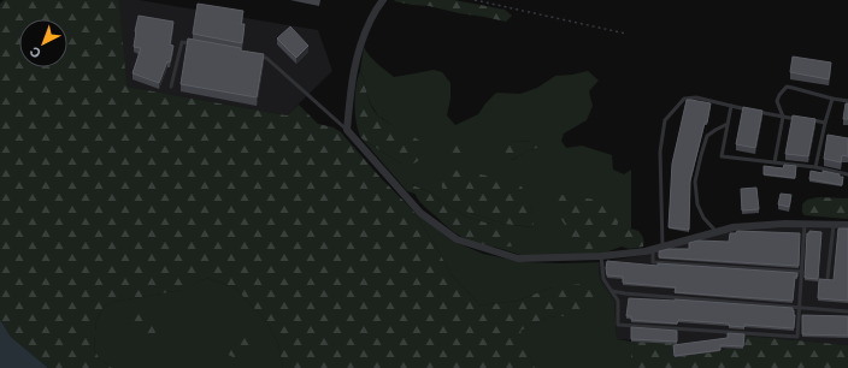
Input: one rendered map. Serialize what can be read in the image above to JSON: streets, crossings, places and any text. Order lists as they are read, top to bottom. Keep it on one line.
{"north":"bottom left"}
